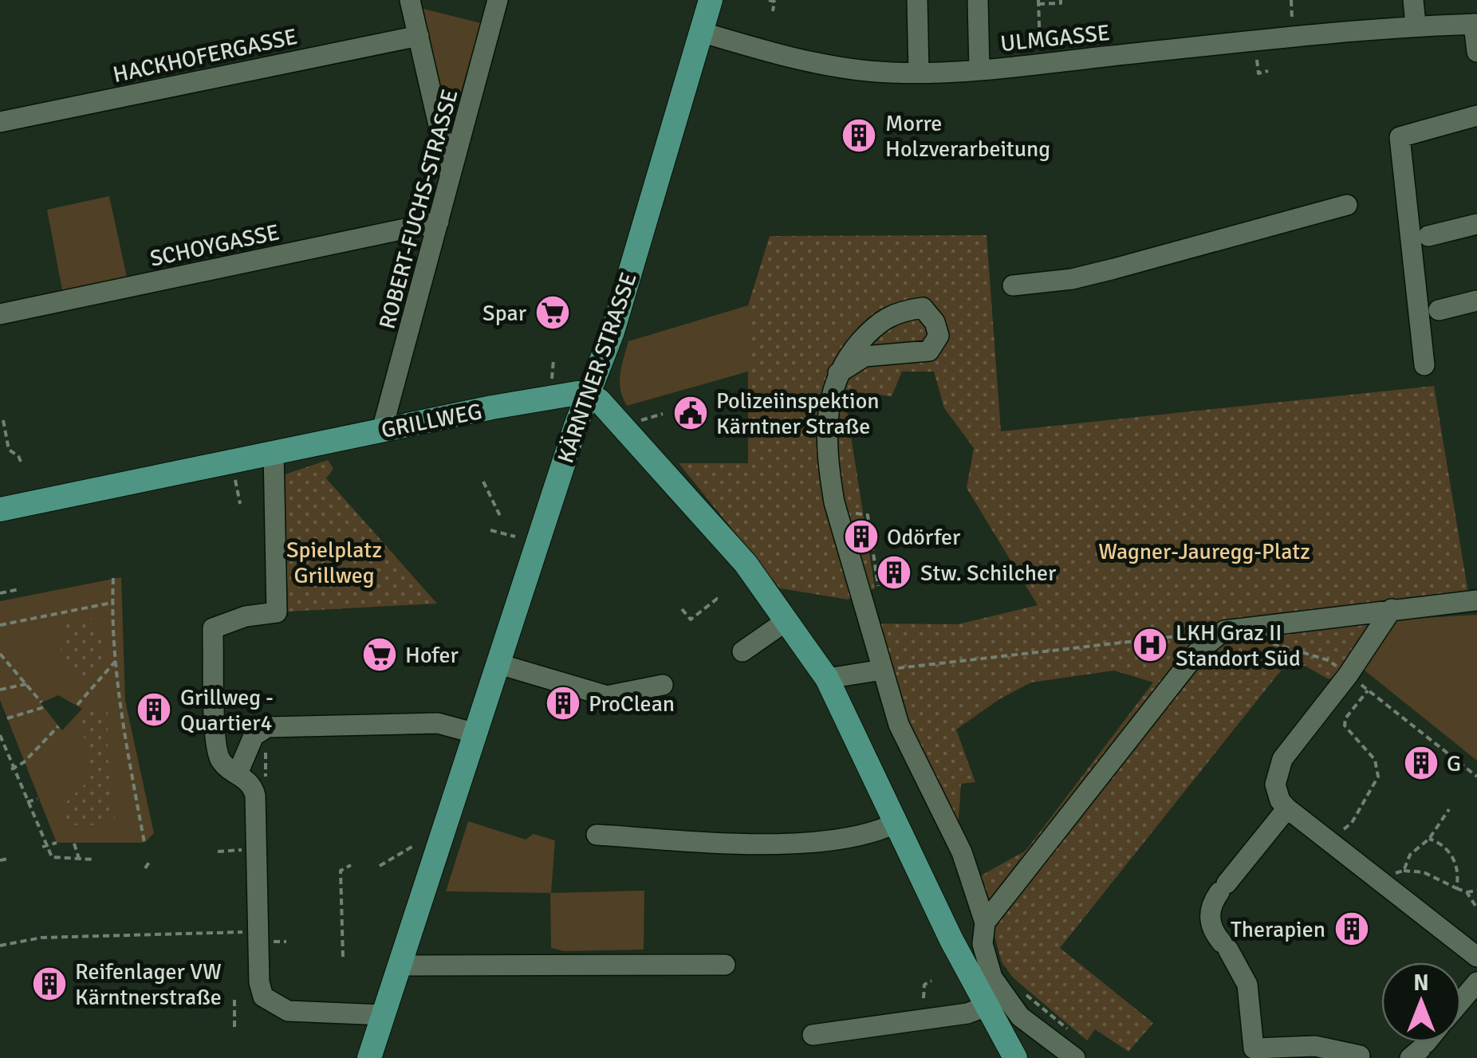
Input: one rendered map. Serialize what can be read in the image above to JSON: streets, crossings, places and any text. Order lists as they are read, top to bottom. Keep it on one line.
{"streets":{"main road":["KÄRNTNER STRASSE","GRILLWEG"],"street":["ULMGASSE","HACKHOFERGASSE","ROBERT-FUCHS-STRASSE","SCHOYGASSE"]},"crossings":[["ULMGASSE","KÄRNTNER STRASSE"],["ROBERT-FUCHS-STRASSE","SCHOYGASSE"],["ROBERT-FUCHS-STRASSE","GRILLWEG"],["KÄRNTNER STRASSE","GRILLWEG"]],"parks":["Spielplatz Grillweg","Wagner-Jauregg-Platz"],"places":{"building":["Morre Holzverarbeitung","Odörfer","Stw. Schilcher","ProClean","Grillweg - Quartier4","G","Therapien","Reifenlager VW Kärntnerstraße"],"supermarket":["Spar","Hofer"],"public building":["Polizeiinspektion Kärntner Straße"],"hospital":["LKH Graz II Standort Süd"]},"north":"top"}
